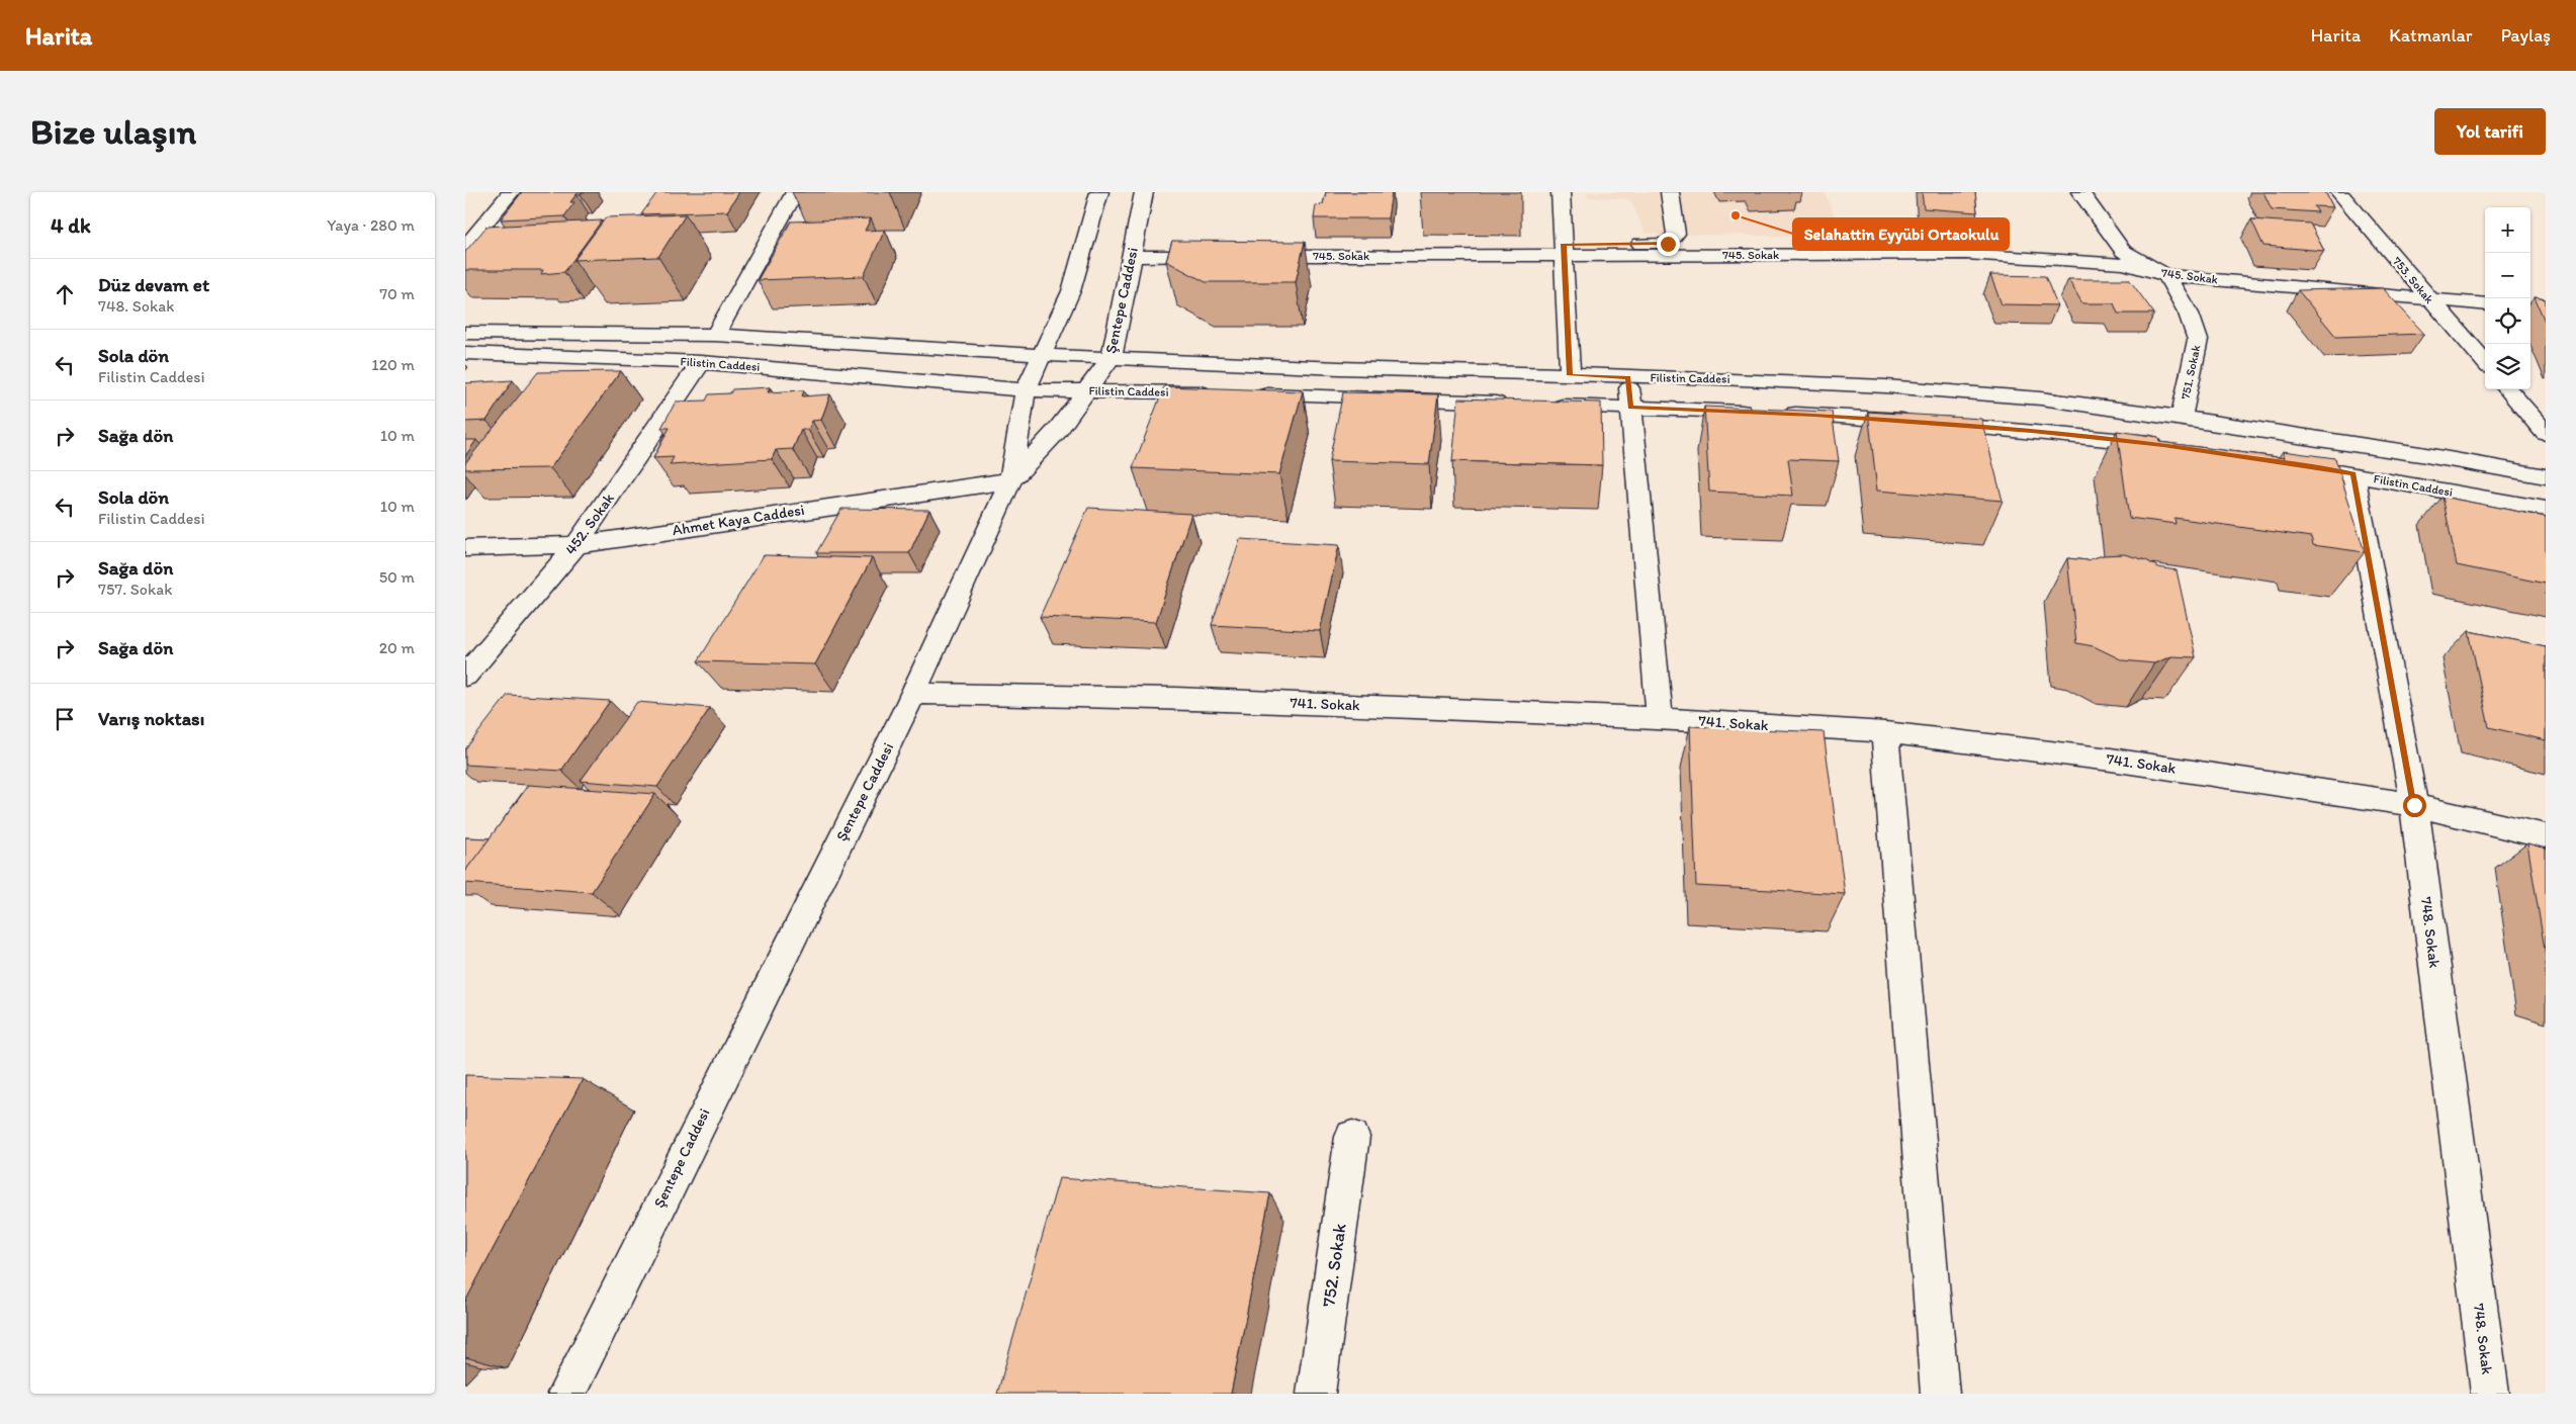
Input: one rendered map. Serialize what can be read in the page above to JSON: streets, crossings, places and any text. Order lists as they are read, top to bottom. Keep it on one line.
{"streets":{"street":["745. Sokak","753. Sokak","Şentepe Caddesi","Filistin Caddesi","751. Sokak","Ahmet Kaya Caddesi","452. Sokak","741. Sokak","748. Sokak","752. Sokak"]},"crossings":[["745. Sokak","753. Sokak"],["745. Sokak","751. Sokak"],["Şentepe Caddesi","Filistin Caddesi"],["Şentepe Caddesi","Ahmet Kaya Caddesi"],["Şentepe Caddesi","741. Sokak"],["Filistin Caddesi","751. Sokak"],["Filistin Caddesi","452. Sokak"],["Filistin Caddesi","748. Sokak"],["Ahmet Kaya Caddesi","452. Sokak"],["741. Sokak","748. Sokak"]],"places":["Selahattin Eyyübi Ortaokulu"],"page":{"header":"Harita","nav":["Harita","Katmanlar","Paylaş"],"buttons":"Yol tarifi","title":"Bize ulaşın","heading":["4 dk","Yaya · 280 m"],"map_buttons":["+","−"],"list":[["Düz devam et","748. Sokak","70 m"],["Sola dön","Filistin Caddesi","120 m"],["Sağa dön","10 m"],["Sola dön","Filistin Caddesi","10 m"],["Sağa dön","757. Sokak","50 m"],["Sağa dön","20 m"],"Varış noktası"]}}
